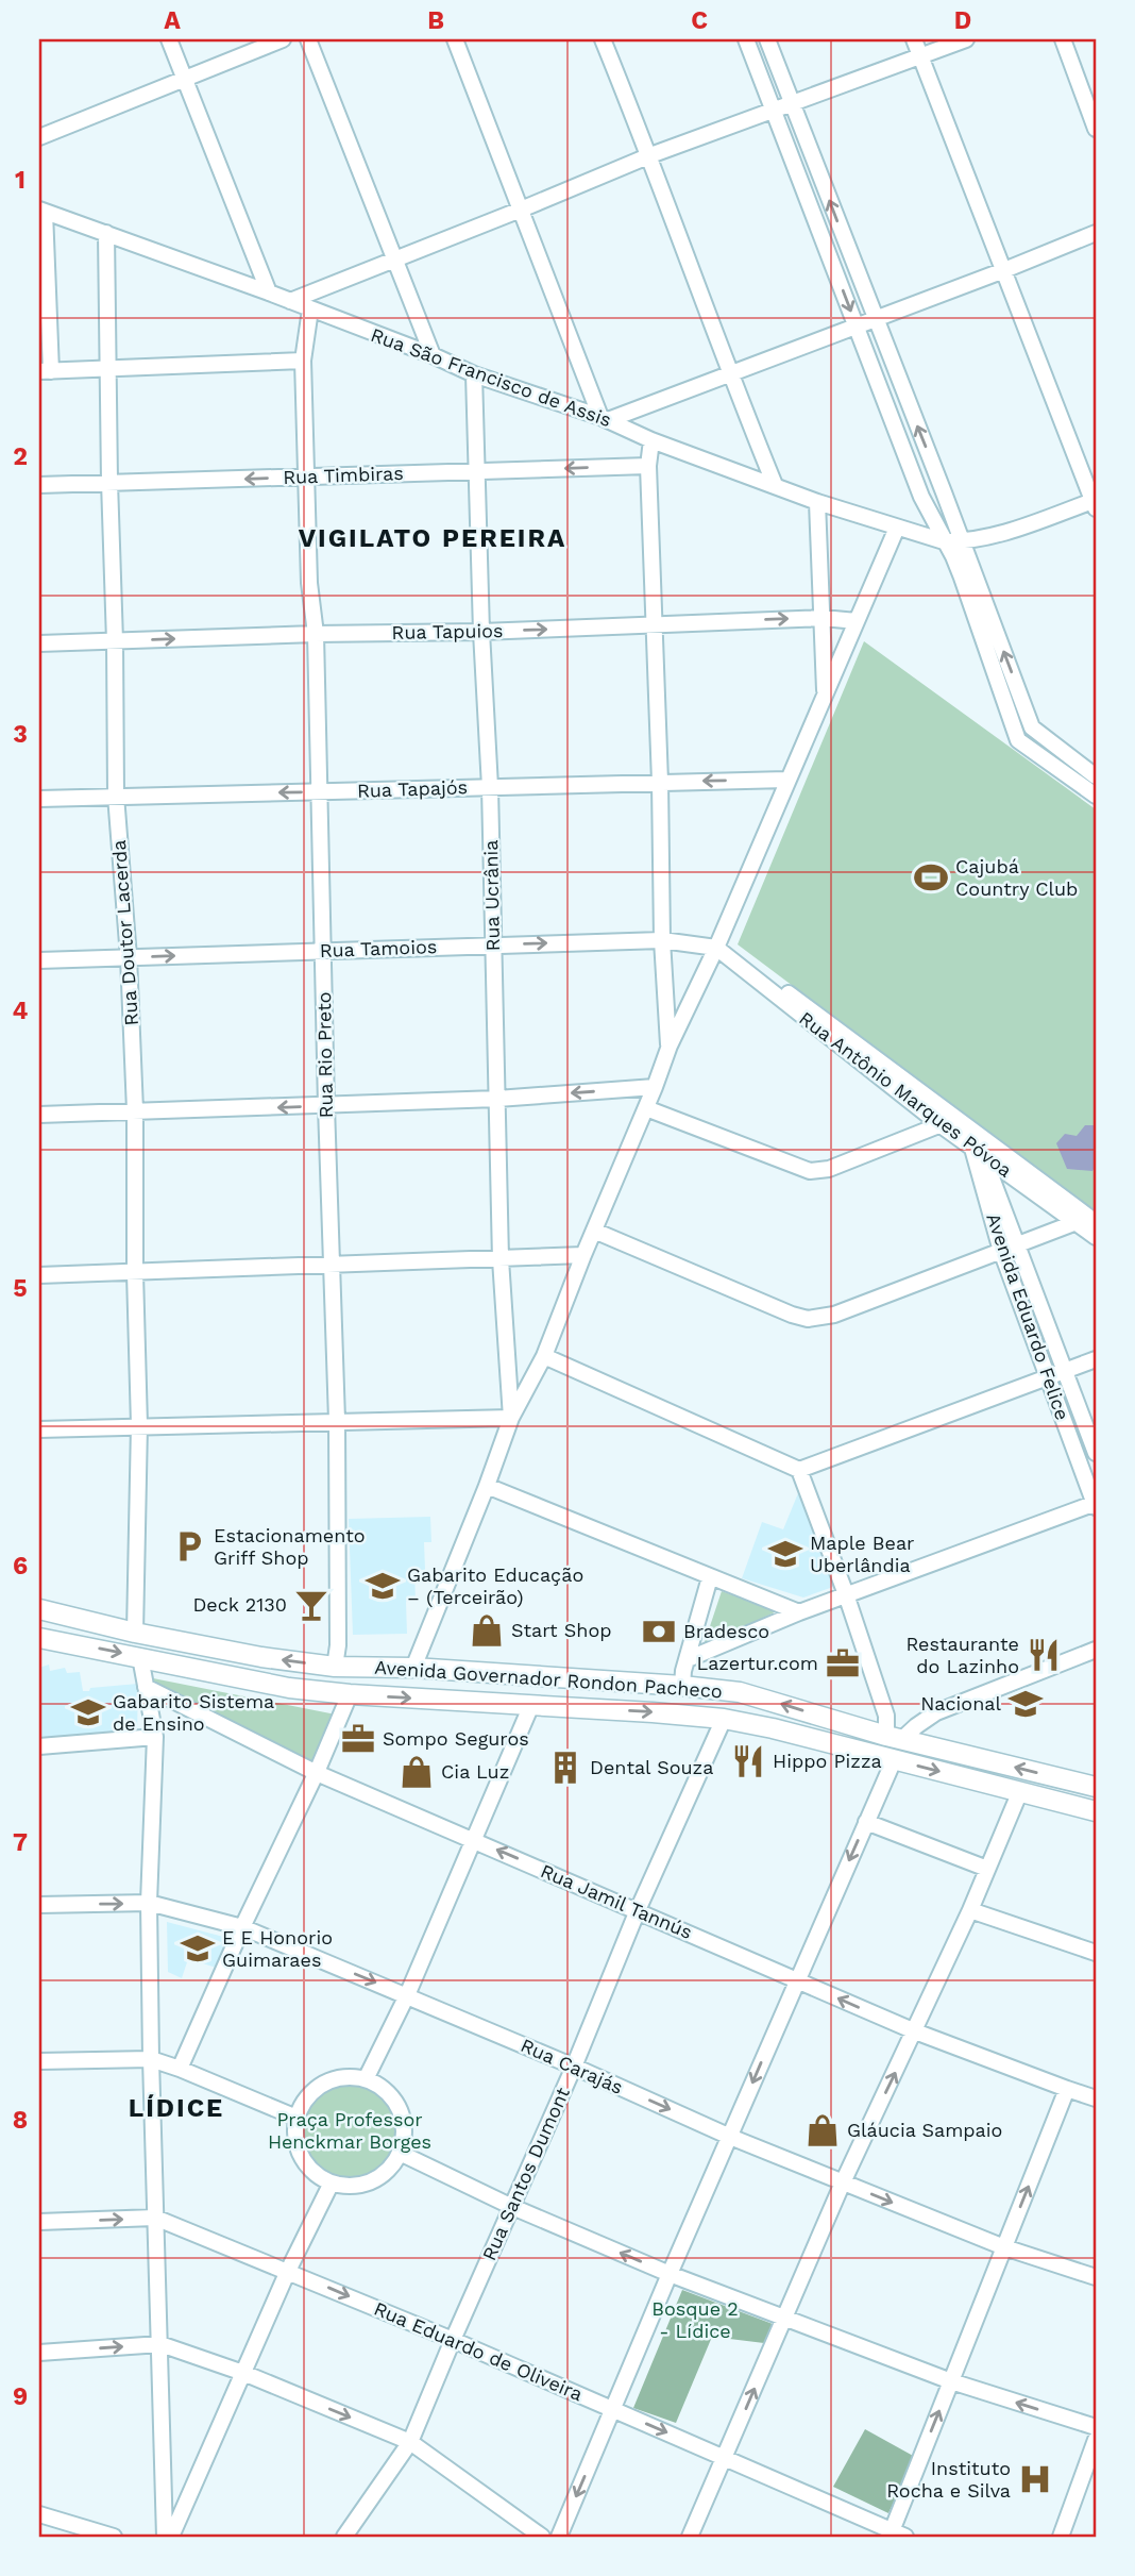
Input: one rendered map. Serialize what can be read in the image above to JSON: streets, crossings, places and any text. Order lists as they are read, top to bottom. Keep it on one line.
{"streets":{"main road":["Avenida Governador Rondon Pacheco"],"street":["Rua São Francisco de Assis","Rua Timbiras","Rua Tapuios","Rua Tapajós","Rua Ucrânia","Rua Doutor Lacerda","Rua Tamoios","Rua Rio Preto","Rua Antônio Marques Póvoa","Avenida Eduardo Felice","Rua Jamil Tannús","Rua Carajás","Rua Santos Dumont","Rua Eduardo de Oliveira"]},"crossings":[["Rua São Francisco de Assis","Rua Ucrânia"],["Rua São Francisco de Assis","Rua Doutor Lacerda"],["Rua São Francisco de Assis","Rua Rio Preto"],["Rua Timbiras","Rua Ucrânia"],["Rua Timbiras","Rua Doutor Lacerda"],["Rua Timbiras","Rua Rio Preto"],["Rua Tapuios","Rua Ucrânia"],["Rua Tapuios","Rua Doutor Lacerda"],["Rua Tapuios","Rua Rio Preto"],["Rua Tapajós","Rua Ucrânia"],["Rua Tapajós","Rua Doutor Lacerda"],["Rua Tapajós","Rua Rio Preto"],["Rua Ucrânia","Rua Tamoios"],["Rua Doutor Lacerda","Rua Tamoios"],["Rua Doutor Lacerda","Avenida Governador Rondon Pacheco"],["Rua Tamoios","Rua Rio Preto"],["Rua Tamoios","Rua Antônio Marques Póvoa"],["Rua Rio Preto","Avenida Governador Rondon Pacheco"],["Rua Antônio Marques Póvoa","Avenida Eduardo Felice"],["Avenida Governador Rondon Pacheco","Rua Santos Dumont"],["Rua Jamil Tannús","Rua Santos Dumont"],["Rua Carajás","Rua Santos Dumont"],["Rua Santos Dumont","Rua Eduardo de Oliveira"]],"one_way":["Rua Tapuios","Rua Tapajós","Rua Tamoios","Rua Carajás"],"districts":["VIGILATO PEREIRA","LÍDICE"],"parks":["Praça Professor Henckmar Borges","Bosque 2 - Lídice"],"places":{"sports":["Cajubá Country Club"],"parking":["Estacionamento Griff Shop"],"school or university":["Maple Bear Uberlândia","Gabarito Educação – (Terceirão)","Nacional","Gabarito Sistema de Ensino","E E Honorio Guimaraes"],"bar":["Deck 2130"],"shop":["Start Shop","Cia Luz","Gláucia Sampaio"],"bank":["Bradesco"],"restaurant":["Restaurante do Lazinho","Hippo Pizza"],"office":["Lazertur.com","Sompo Seguros"],"building":["Dental Souza"],"hospital":["Instituto Rocha e Silva"]},"grid":{"columns":["A","B","C","D"],"rows":["1","2","3","4","5","6","7","8","9"]}}
